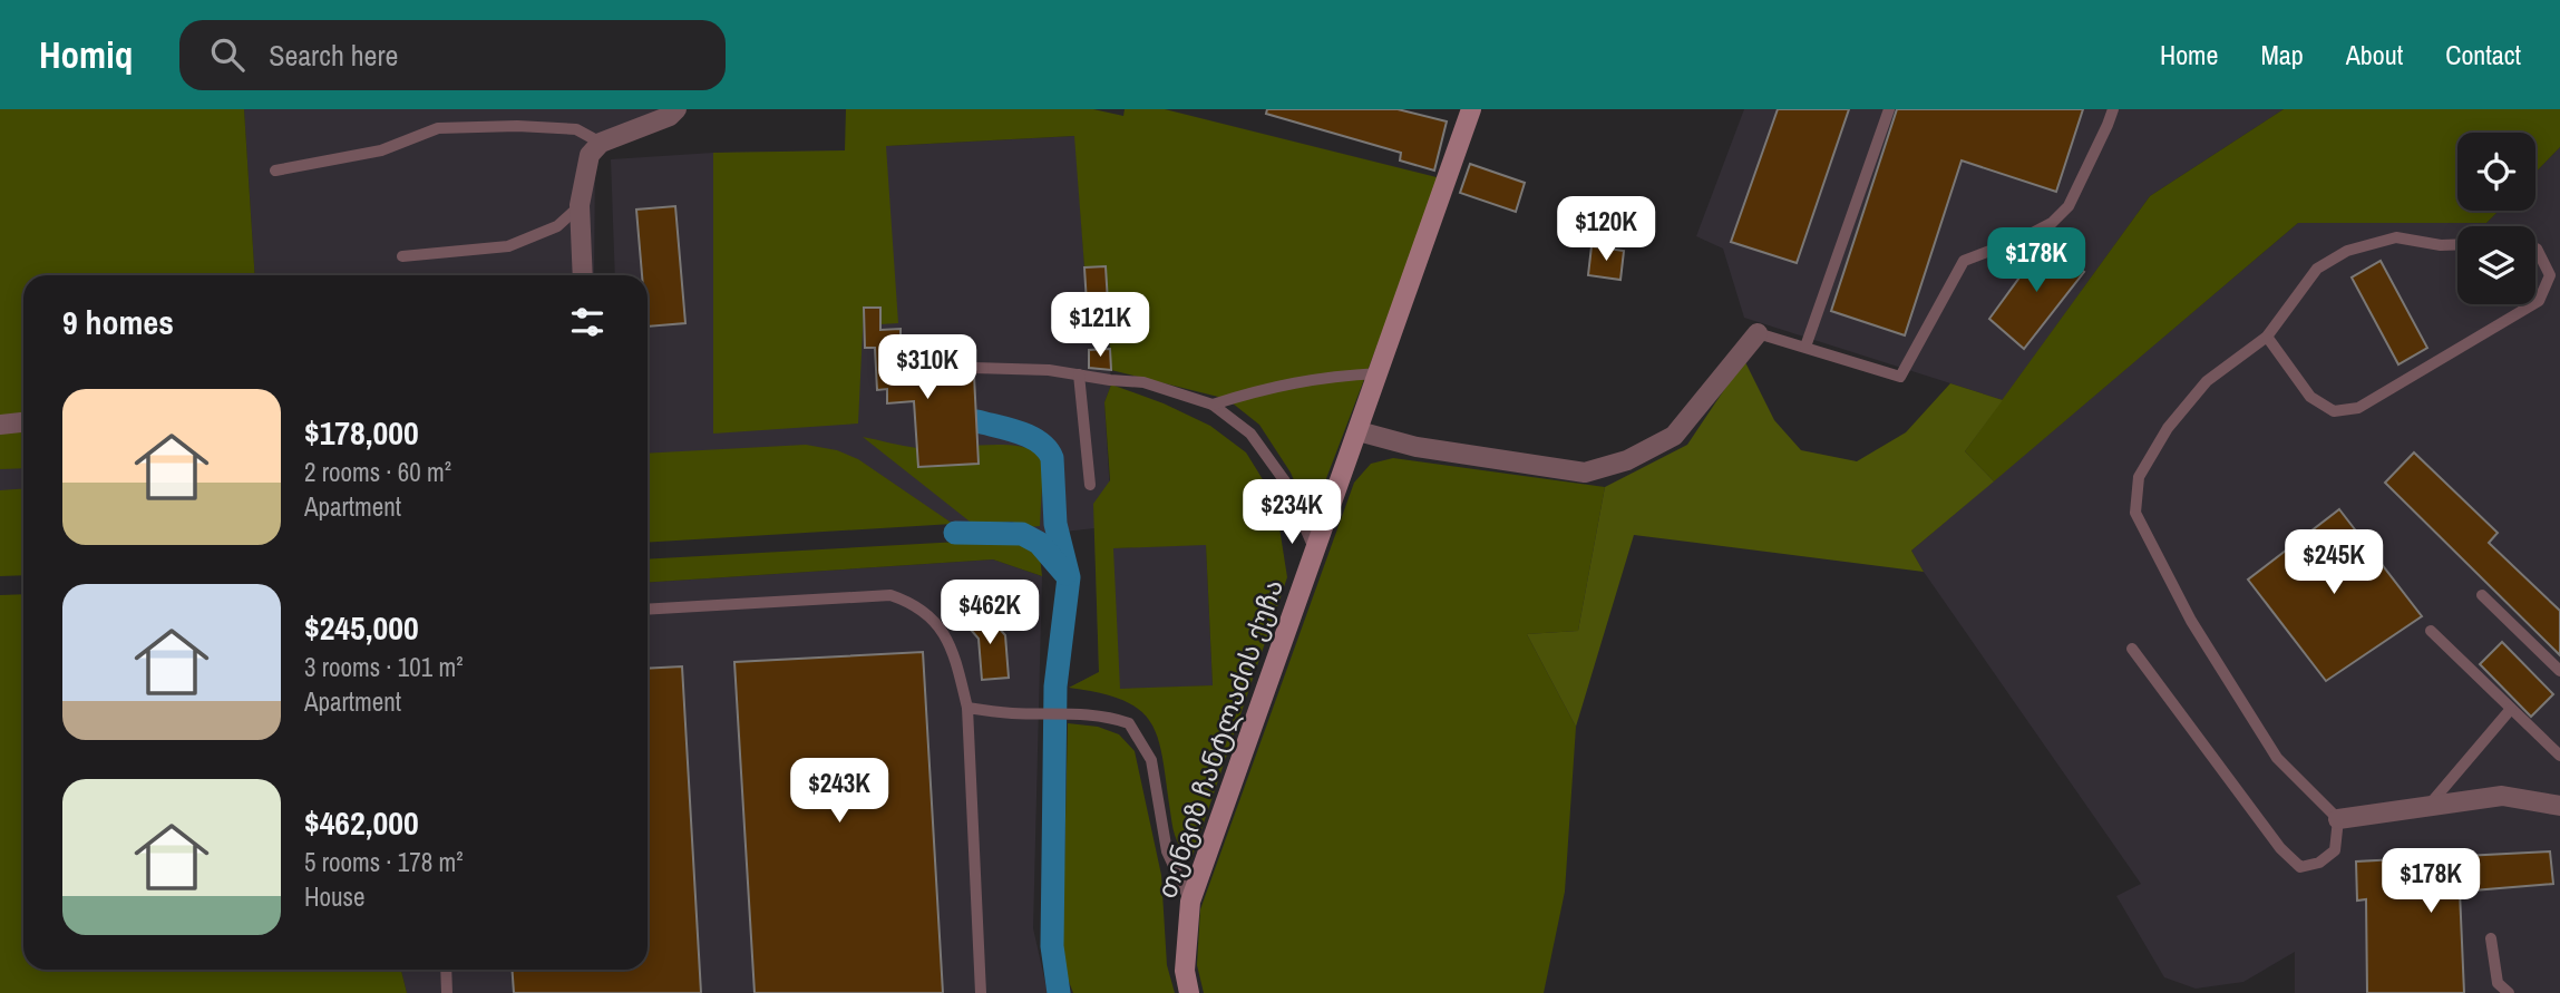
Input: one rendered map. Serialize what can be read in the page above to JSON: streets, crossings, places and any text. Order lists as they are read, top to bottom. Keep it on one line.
{"streets":{"street":["თენგიზ ჩანტლაძის ქუჩა"]},"page":{"header":"Homiq","search":"Search here","nav":["Home","Map","About","Contact"],"price":["$120K","$178K","$121K","$310K","$234K","$245K","$462K","$243K","$178K"],"heading":"9 homes","list":[{"name":"$178,000","note":"2 rooms · 60 m² · Apartment"},{"name":"$245,000","note":"3 rooms · 101 m² · Apartment"},{"name":"$462,000","note":"5 rooms · 178 m² · House"}]}}
